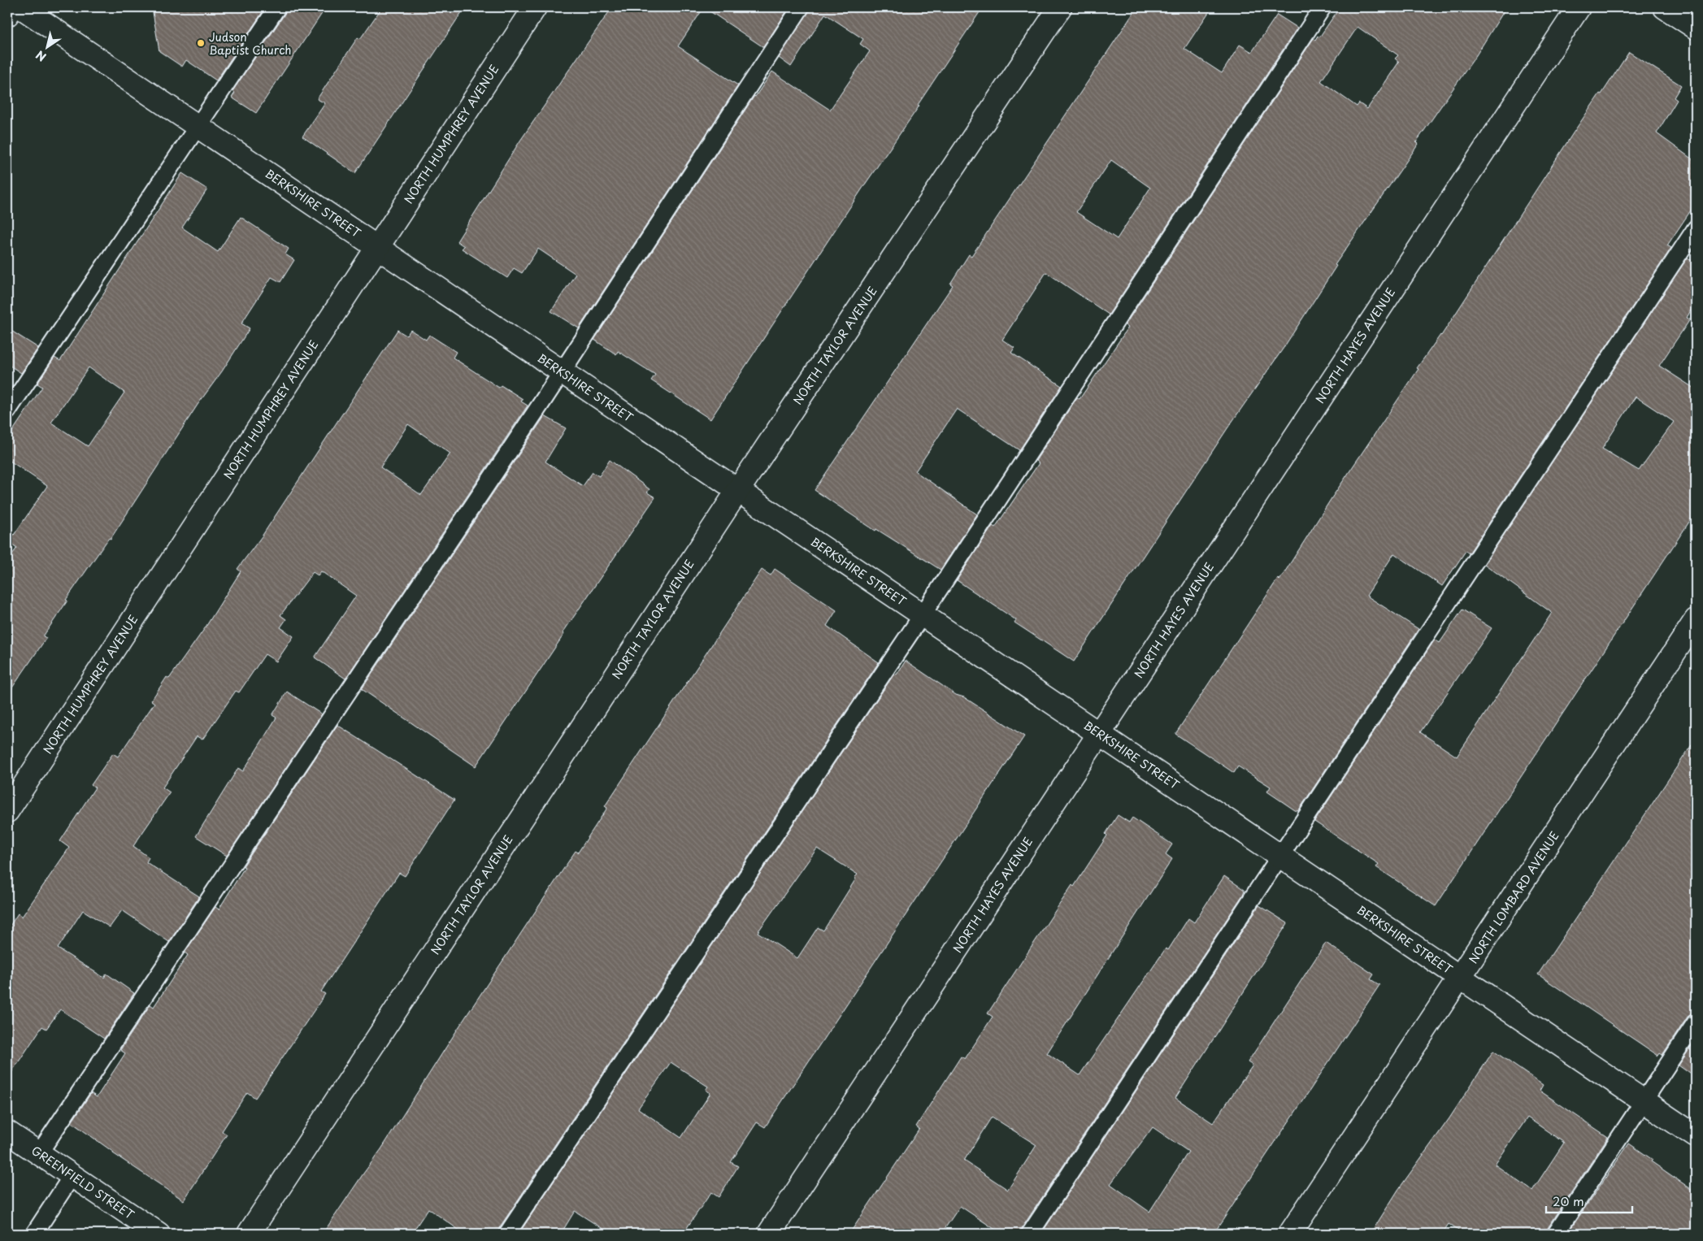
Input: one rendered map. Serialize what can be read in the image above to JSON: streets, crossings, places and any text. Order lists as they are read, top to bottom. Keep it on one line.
{"streets":{"street":["NORTH HUMPHREY AVENUE","BERKSHIRE STREET","NORTH TAYLOR AVENUE","NORTH HAYES AVENUE","NORTH LOMBARD AVENUE","GREENFIELD STREET"]},"crossings":[["NORTH HUMPHREY AVENUE","BERKSHIRE STREET"],["BERKSHIRE STREET","NORTH TAYLOR AVENUE"],["BERKSHIRE STREET","NORTH HAYES AVENUE"],["BERKSHIRE STREET","NORTH LOMBARD AVENUE"]],"places":["Judson Baptist Church"],"scale_bar":"20 m","north":"bottom left"}
